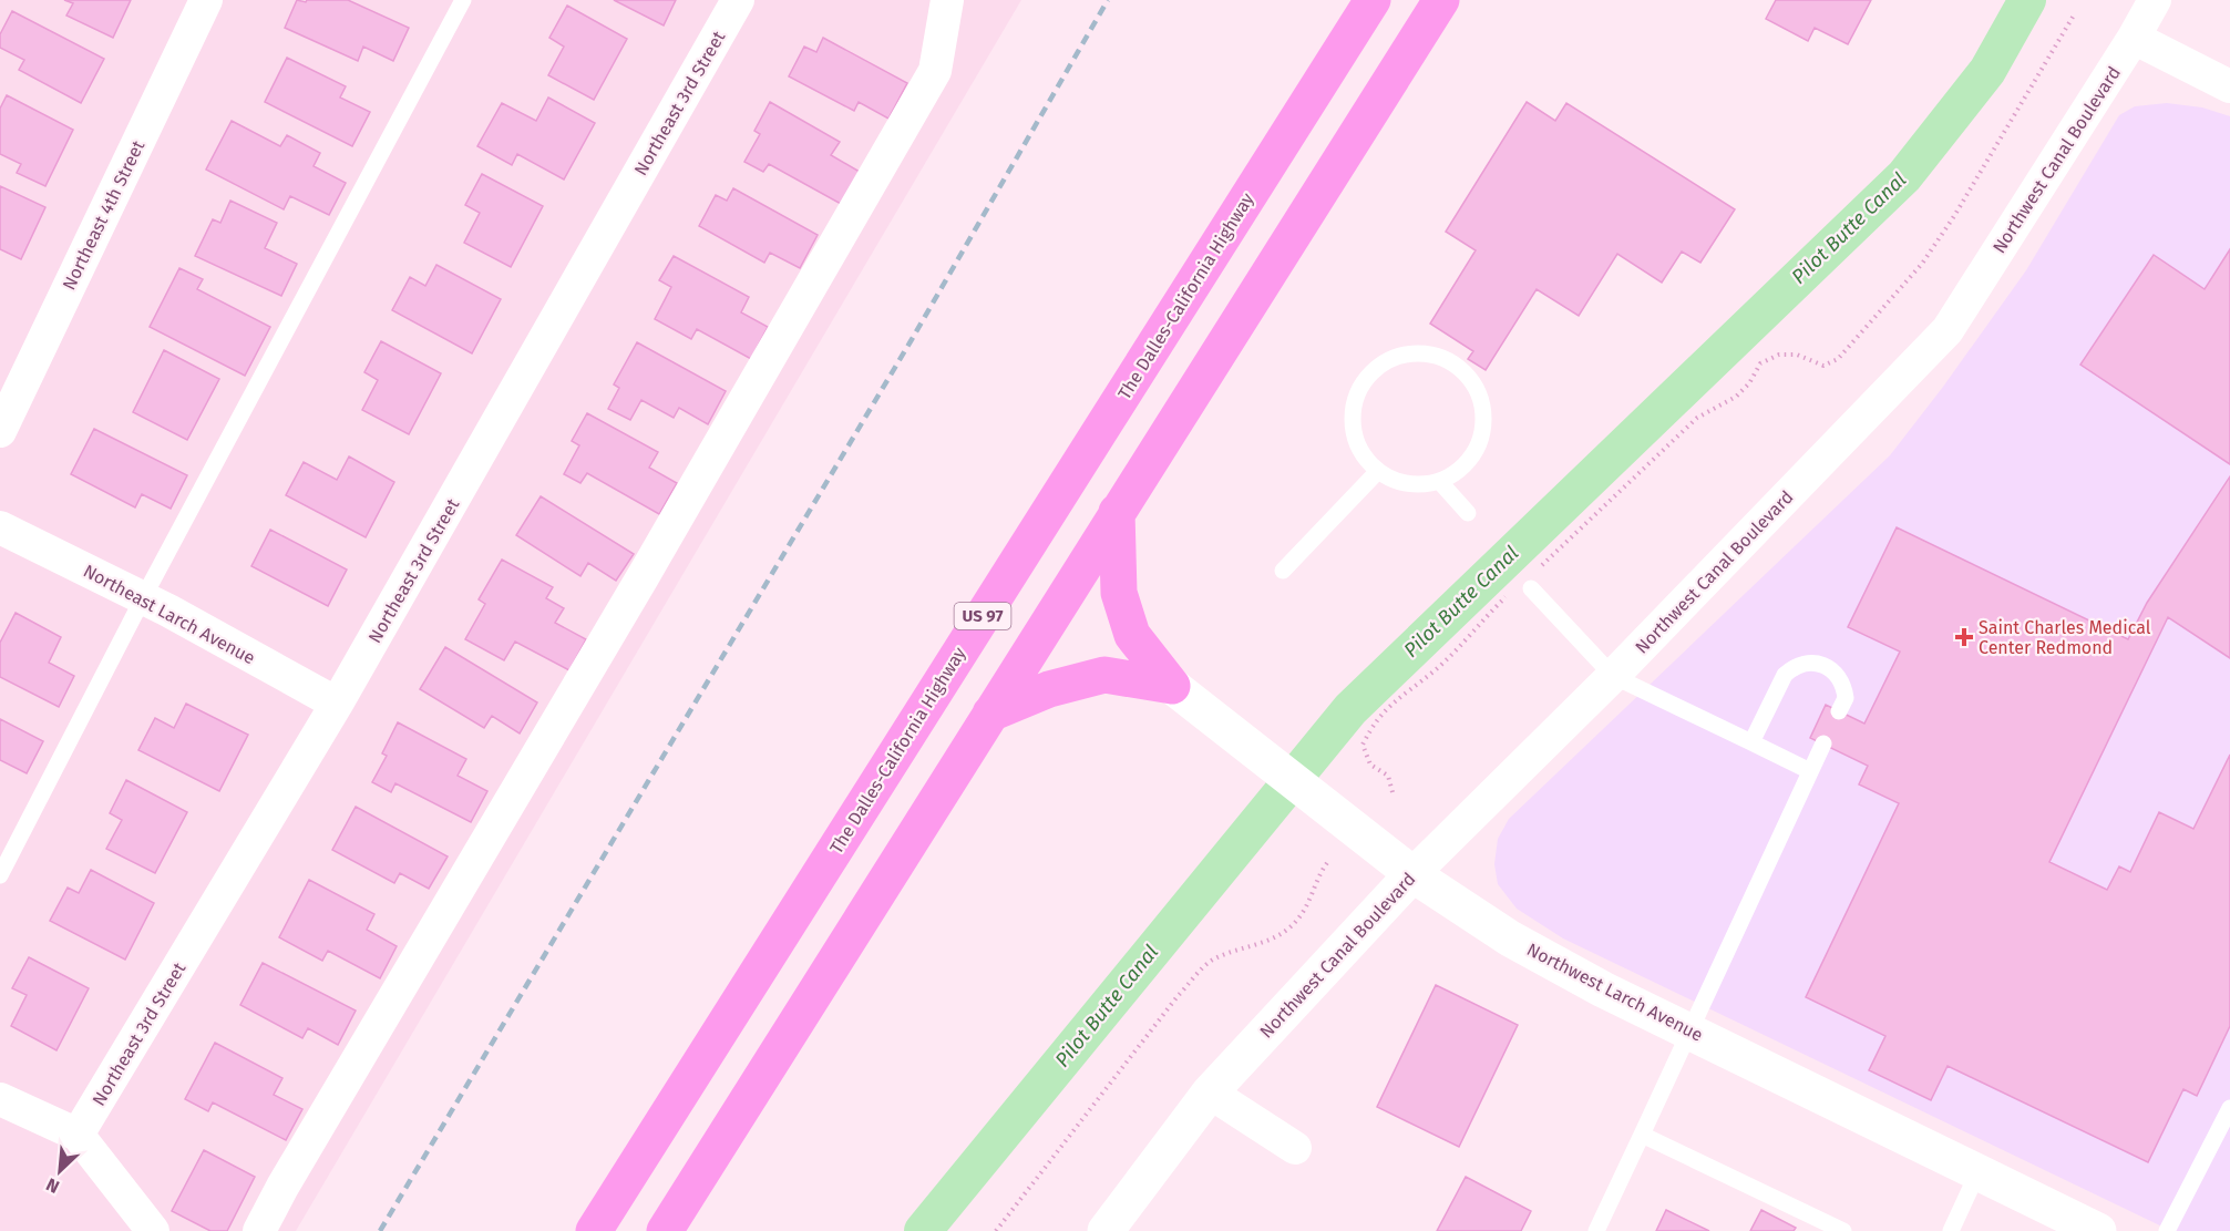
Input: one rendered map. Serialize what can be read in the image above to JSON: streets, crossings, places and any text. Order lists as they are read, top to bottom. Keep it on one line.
{"streets":{"highway":["The Dalles-California Highway","US 97"],"street":["Northeast 3rd Street","Northwest Canal Boulevard","Northeast 4th Street","Northeast Larch Avenue","Northwest Larch Avenue"]},"crossings":[["Northeast 3rd Street","Northeast Larch Avenue"],["Northwest Canal Boulevard","Northwest Larch Avenue"]],"water":["Pilot Butte Canal"],"places":{"health":["Saint Charles Medical Center Redmond"]},"north":"bottom left"}
